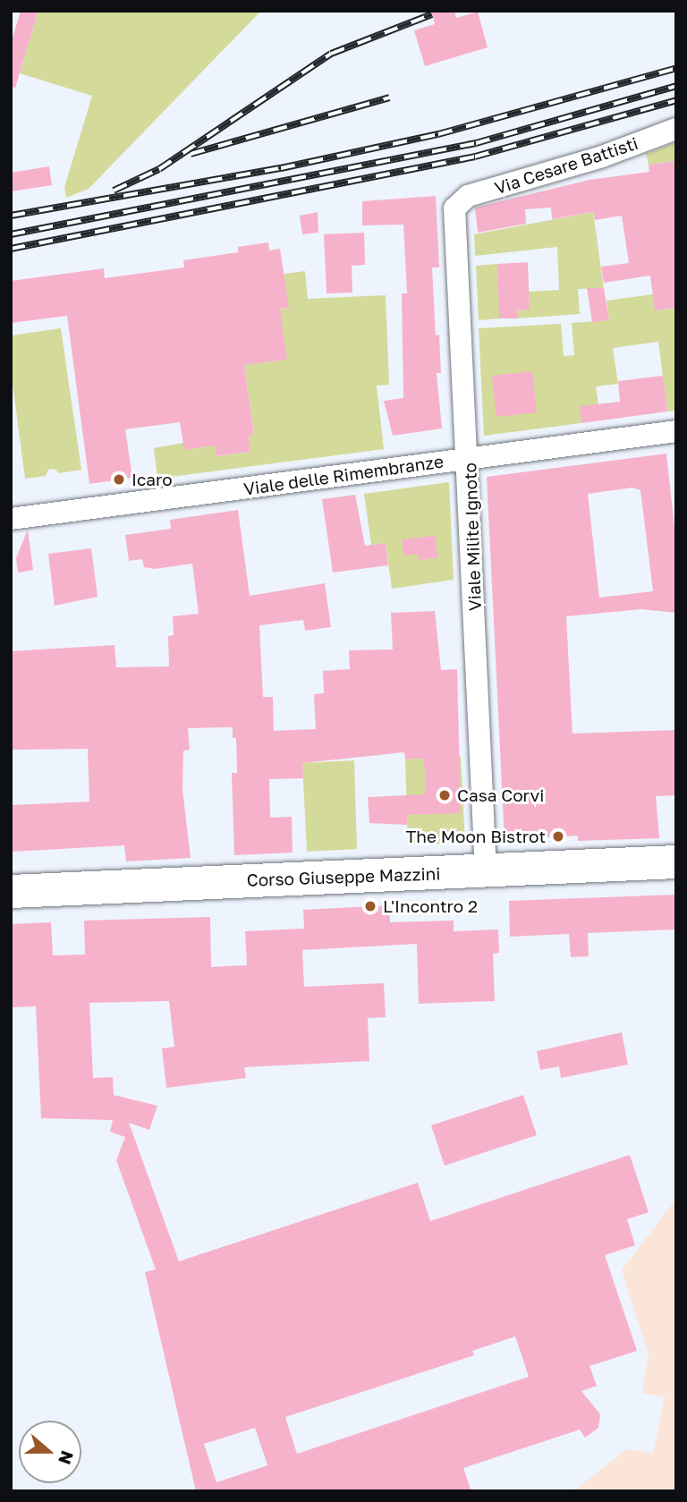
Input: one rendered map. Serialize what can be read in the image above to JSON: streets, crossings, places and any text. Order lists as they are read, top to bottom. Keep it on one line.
{"streets":{"street":["Via Cesare Battisti","Viale delle Rimembranze","Viale Milite Ignoto","Corso Giuseppe Mazzini"]},"crossings":[["Via Cesare Battisti","Viale Milite Ignoto"],["Viale delle Rimembranze","Viale Milite Ignoto"],["Viale Milite Ignoto","Corso Giuseppe Mazzini"]],"places":["Icaro","Casa Corvi","The Moon Bistrot","L'Incontro 2"],"north":"right"}
